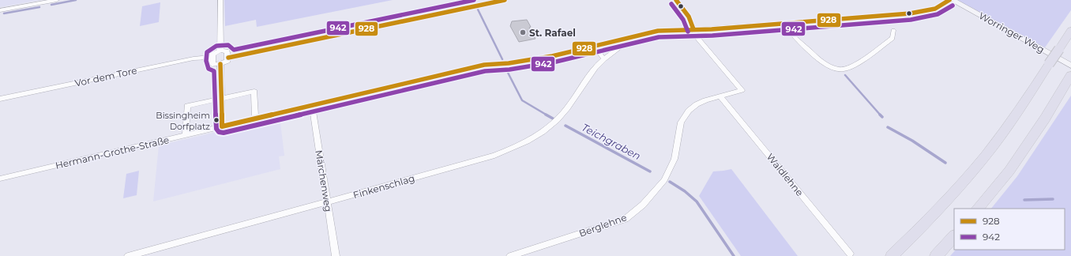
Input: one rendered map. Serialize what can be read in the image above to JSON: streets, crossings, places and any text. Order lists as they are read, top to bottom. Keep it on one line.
{"streets":{"street":["Worringer Weg","Vor dem Tore","Hermann-Grothe-Straße","Waldlehne","Märchenweg","Finkenschlag","Berglehne"]},"crossings":[["Hermann-Grothe-Straße","Märchenweg"],["Hermann-Grothe-Straße","Finkenschlag"],["Hermann-Grothe-Straße","Berglehne"],["Waldlehne","Berglehne"],["Märchenweg","Finkenschlag"]],"water":["Teichgraben"],"places":["St. Rafael","Bissingheim Dorfplatz"],"lines":["transit line 928","transit line 942"],"legend":["928","942"]}
